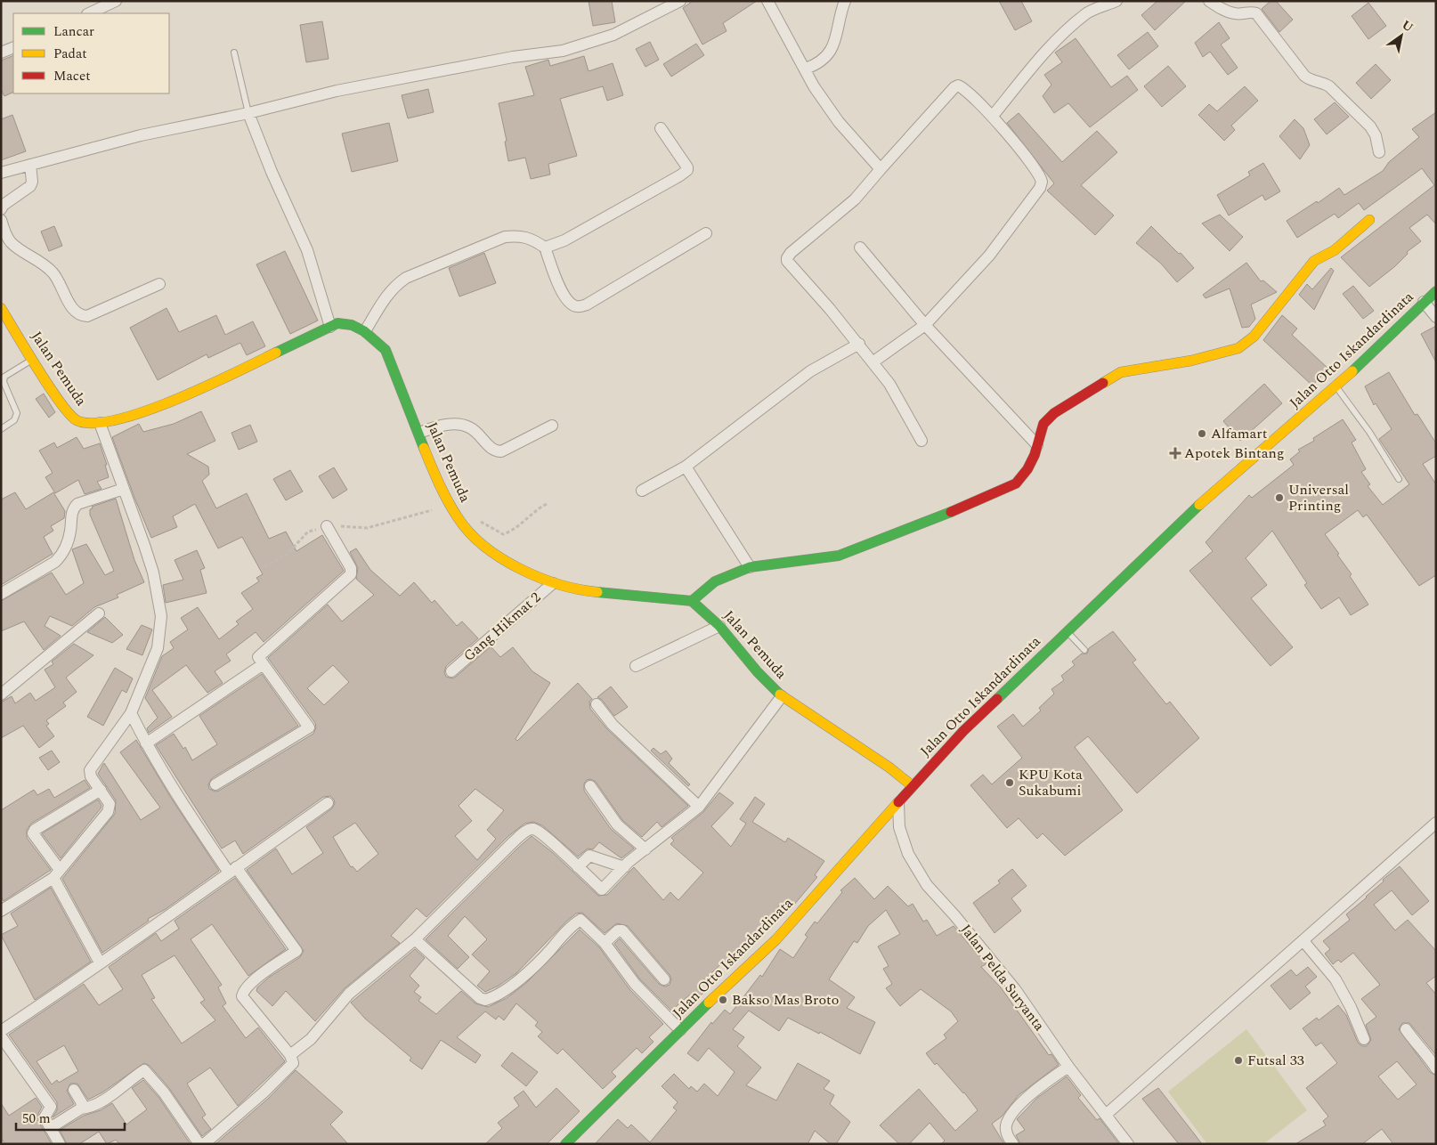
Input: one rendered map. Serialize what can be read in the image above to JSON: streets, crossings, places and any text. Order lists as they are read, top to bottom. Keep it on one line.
{"streets":{"street":["Jalan Otto Iskandardinata","Jalan Pemuda","Gang Hikmat 2","Jalan Pelda Suryanta"]},"crossings":[["Jalan Otto Iskandardinata","Jalan Pemuda"],["Jalan Otto Iskandardinata","Jalan Pelda Suryanta"],["Jalan Pemuda","Gang Hikmat 2"]],"places":{"other":["Alfamart","Universal Printing","KPU Kota Sukabumi","Bakso Mas Broto","Futsal 33"],"health":["Apotek Bintang"]},"legend":["Lancar","Padat","Macet"],"scale_bar":"50 m","north":"top right"}
